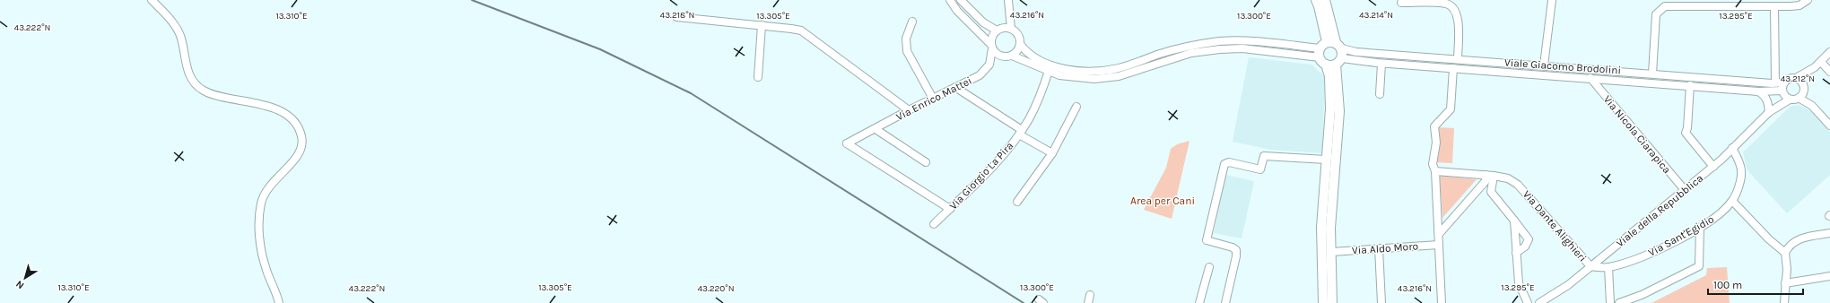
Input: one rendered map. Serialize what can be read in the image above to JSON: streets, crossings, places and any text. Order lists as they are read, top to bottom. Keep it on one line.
{"streets":{"street":["Viale Giacomo Brodolini","Via Enrico Mattei","Via Nicola Ciarapica","Via Giorgio La Pira","Viale della Repubblica","Via Dante Alighieri","Via Sant'Egidio","Via Aldo Moro"]},"crossings":[["Viale Giacomo Brodolini","Via Nicola Ciarapica"],["Viale Giacomo Brodolini","Viale della Repubblica"],["Via Enrico Mattei","Via Giorgio La Pira"],["Via Nicola Ciarapica","Viale della Repubblica"],["Viale della Repubblica","Via Dante Alighieri"],["Viale della Repubblica","Via Sant'Egidio"],["Via Dante Alighieri","Via Sant'Egidio"]],"parks":["Area per Cani"],"scale_bar":"100 m","north":"bottom left","coordinates":["43.218°N","43.214°N","43.216°N","13.310°E","13.305°E","13.300°E","13.295°E","43.222°N","43.212°N","43.220°N"]}
